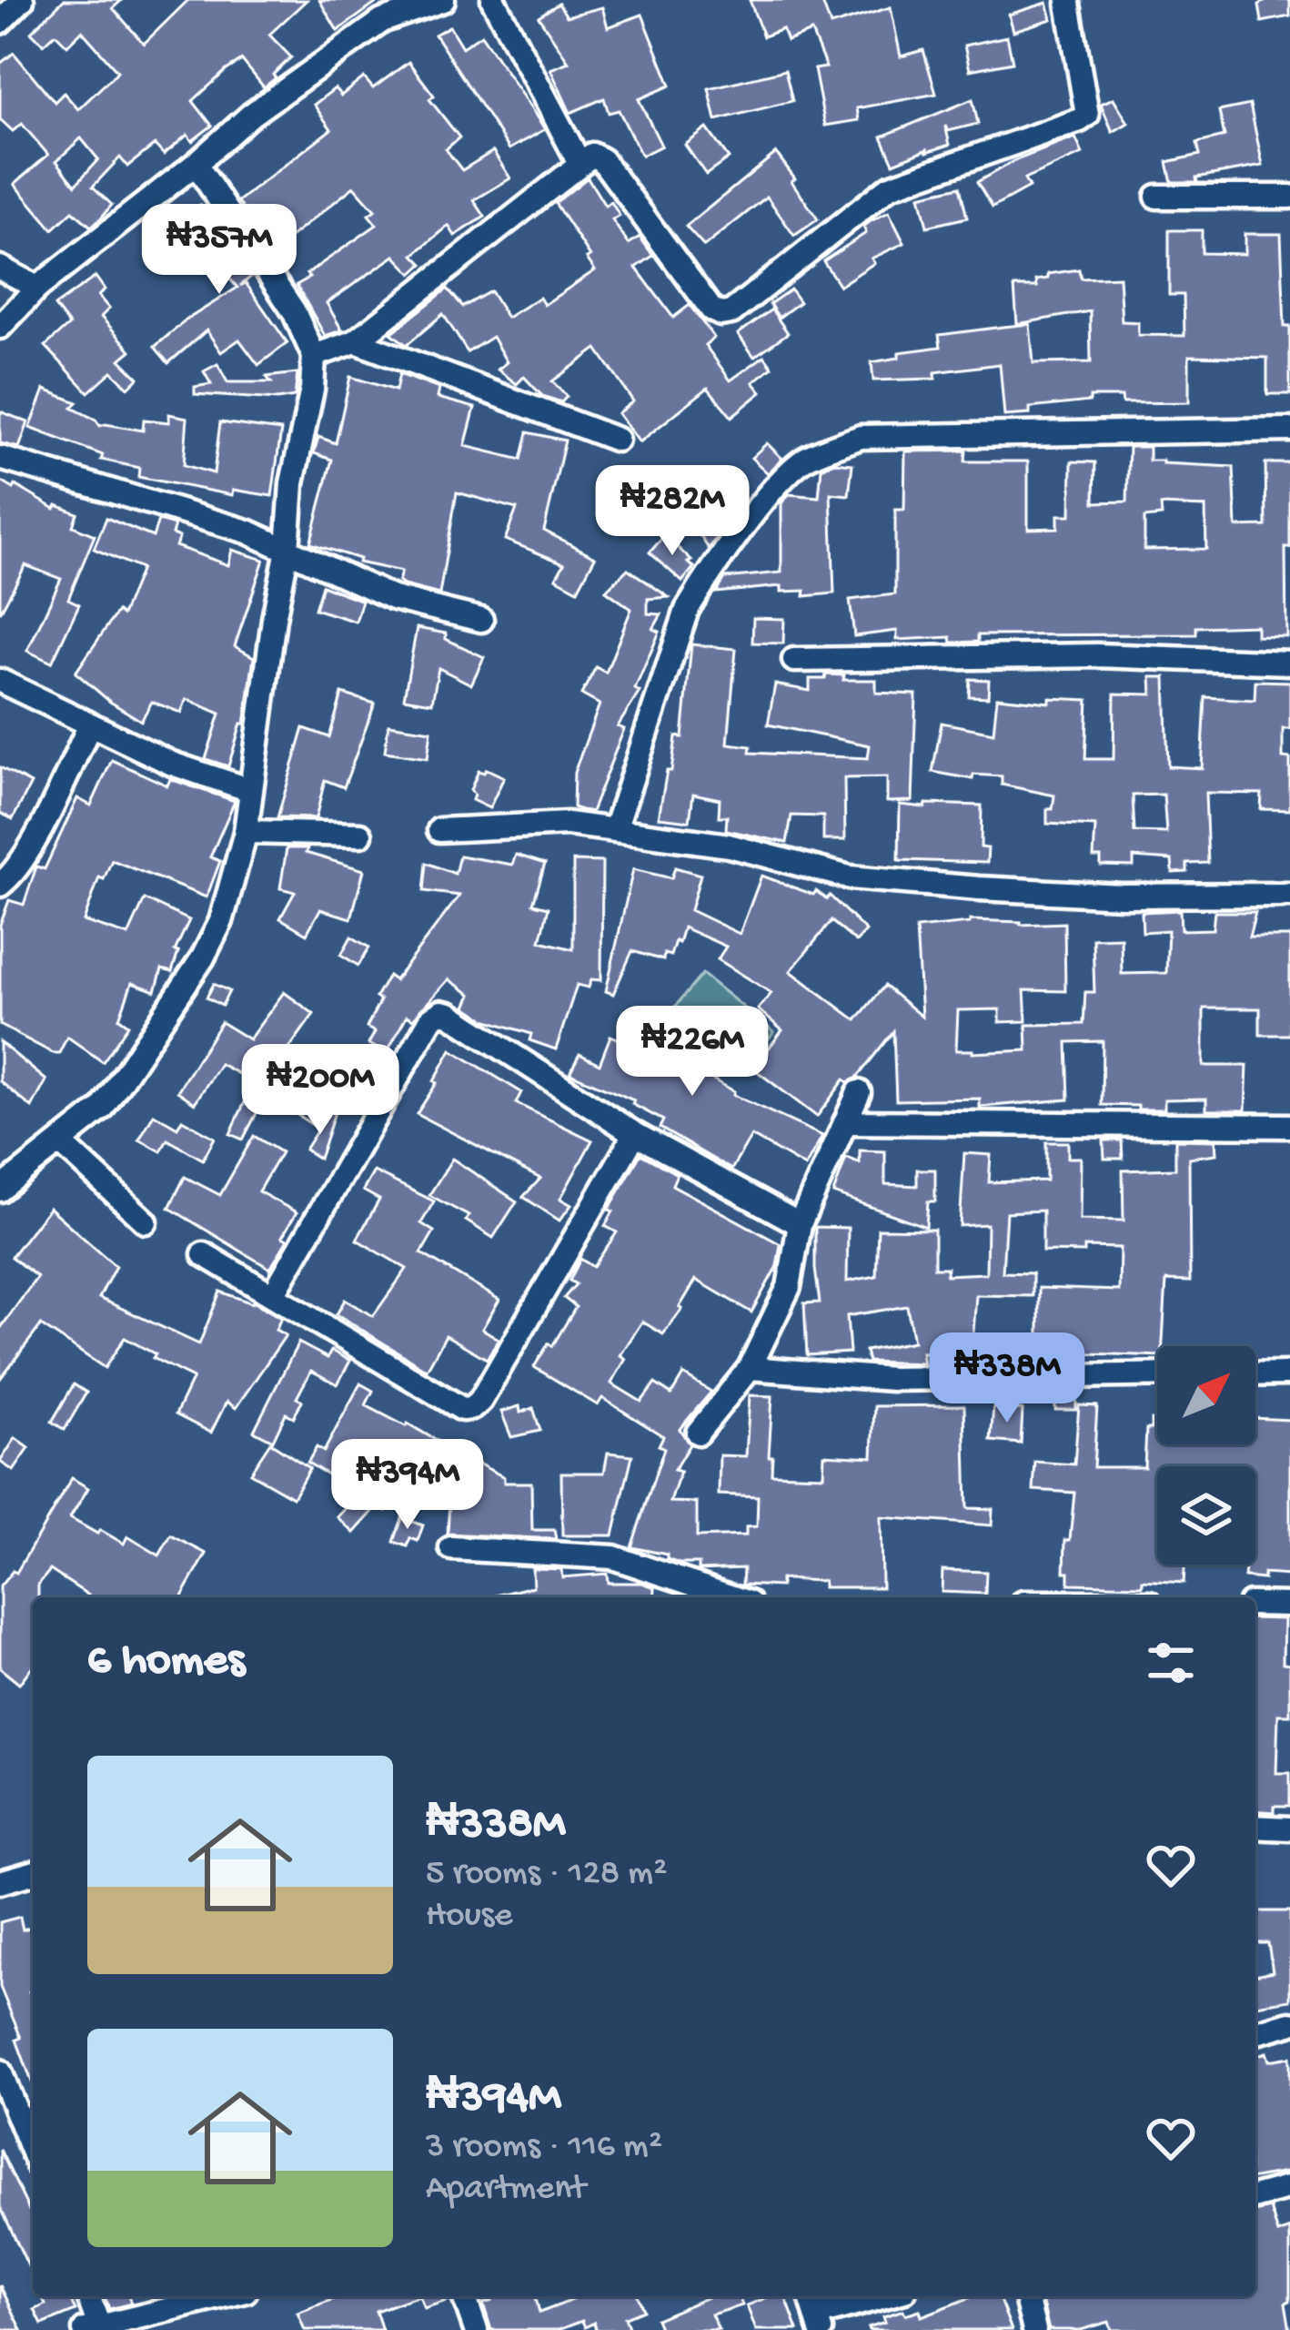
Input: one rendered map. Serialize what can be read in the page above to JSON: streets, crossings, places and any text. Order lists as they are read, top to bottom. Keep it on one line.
{"north":"top right","page":{"price":["₦357M","₦282M","₦226M","₦200M","₦338M","₦394M"],"heading":"6 homes","list":[{"name":"₦338M","note":"5 rooms · 128 m² · House"},{"name":"₦394M","note":"3 rooms · 116 m² · Apartment"}]}}
